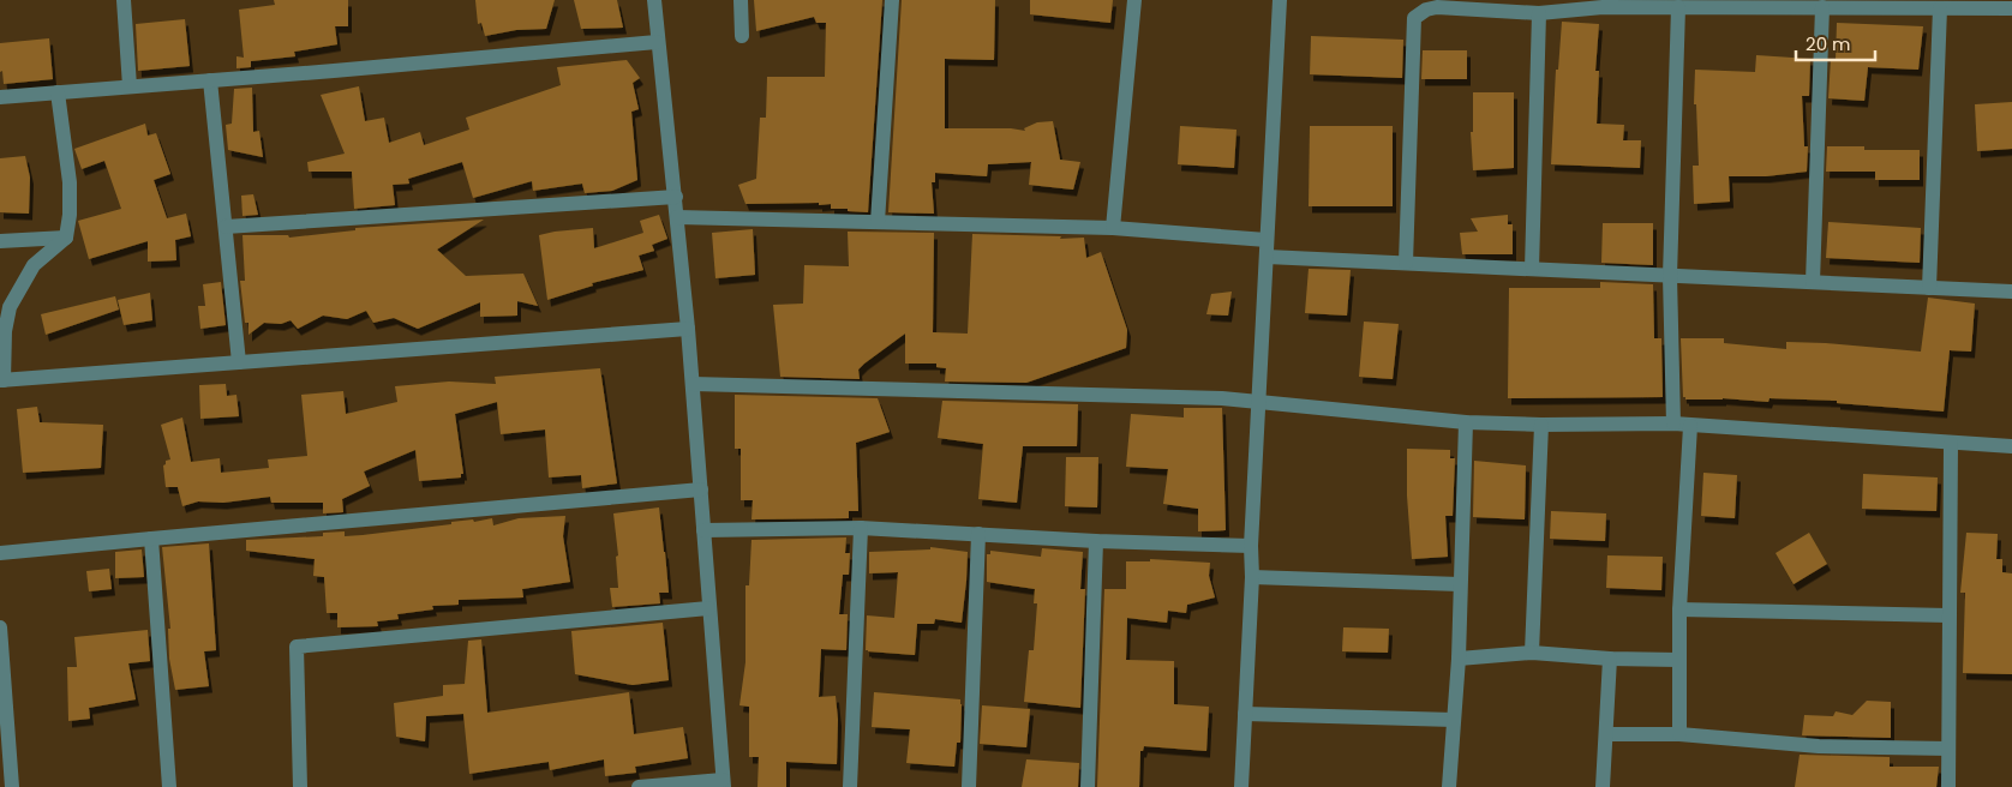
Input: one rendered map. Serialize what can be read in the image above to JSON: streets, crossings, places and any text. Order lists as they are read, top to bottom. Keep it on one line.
{"scale_bar":"20 m"}
